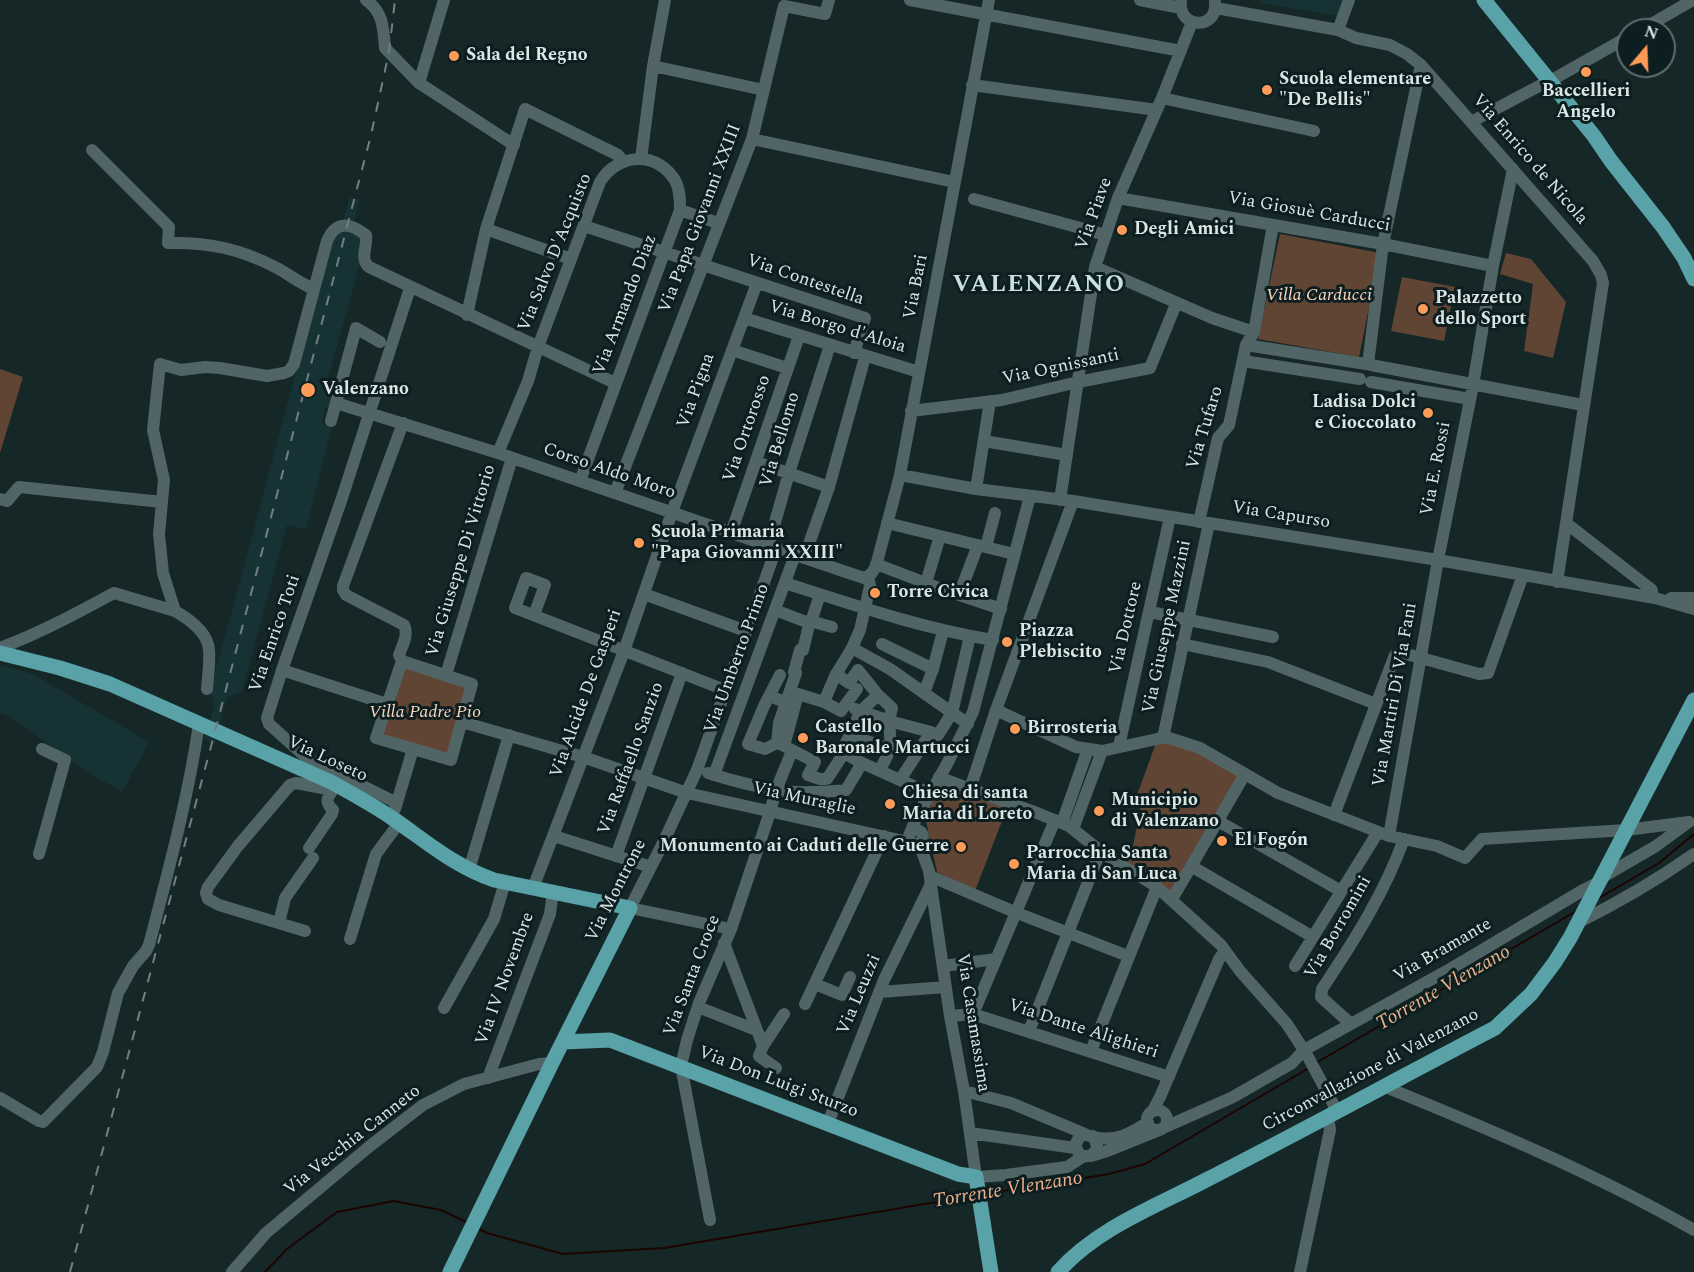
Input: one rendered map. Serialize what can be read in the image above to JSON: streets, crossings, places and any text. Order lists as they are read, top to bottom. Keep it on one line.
{"streets":{"main road":["Via Loseto","Via Montrone","Circonvallazione di Valenzano","Via Don Luigi Sturzo"],"street":["Via Enrico de Nicola","Via Giosuè Carducci","Via Piave","Via Papa Giovanni XXIII","Via Salvo D'Acquisto","Via Contestella","Via Bari","Via Armando Diaz","Via Borgo d'Aloia","Via Ognissanti","Via Pigna","Via Tufaro","Via Ortorosso","Via Bellomo","Via E. Rossi","Corso Aldo Moro","Via Capurso","Via Giuseppe Di Vittorio","Via Giuseppe Mazzini","Via Dottore","Via Enrico Toti","Via Umberto Primo","Via Alcide De Gasperi","Via Martiri Di Via Fani","Via Raffaello Sanzio","Via Muraglie","Via Borromini","Via Bramante","Via Santa Croce","Via IV Novembre","Via Leuzzi","Via Casamassima","Via Dante Alighieri","Via Vecchia Canneto"]},"crossings":[["Via Enrico de Nicola","Via E. Rossi"],["Via Giosuè Carducci","Via Piave"],["Via Giosuè Carducci","Via E. Rossi"],["Via Piave","Via Ognissanti"],["Via Piave","Via Capurso"],["Via Papa Giovanni XXIII","Via Contestella"],["Via Papa Giovanni XXIII","Corso Aldo Moro"],["Via Salvo D'Acquisto","Via Contestella"],["Via Salvo D'Acquisto","Via Armando Diaz"],["Via Salvo D'Acquisto","Corso Aldo Moro"],["Via Contestella","Via Armando Diaz"],["Via Contestella","Via Borgo d'Aloia"],["Via Contestella","Via Pigna"],["Via Contestella","Via Umberto Primo"],["Via Bari","Via Borgo d'Aloia"],["Via Bari","Via Ognissanti"],["Via Bari","Corso Aldo Moro"],["Via Bari","Via Capurso"],["Via Armando Diaz","Corso Aldo Moro"],["Via Borgo d'Aloia","Via Pigna"],["Via Borgo d'Aloia","Via Ortorosso"],["Via Borgo d'Aloia","Via Bellomo"],["Via Borgo d'Aloia","Via Umberto Primo"],["Via Pigna","Corso Aldo Moro"],["Via Pigna","Via Alcide De Gasperi"],["Via Tufaro","Via Capurso"],["Via Tufaro","Via Giuseppe Mazzini"],["Via Ortorosso","Corso Aldo Moro"],["Via Bellomo","Corso Aldo Moro"],["Via Bellomo","Via Montrone"],["Via E. Rossi","Via Capurso"],["Via E. Rossi","Via Martiri Di Via Fani"],["Corso Aldo Moro","Via Giuseppe Di Vittorio"],["Corso Aldo Moro","Via Enrico Toti"],["Corso Aldo Moro","Via Umberto Primo"],["Corso Aldo Moro","Via Alcide De Gasperi"],["Corso Aldo Moro","Via Montrone"],["Via Capurso","Via Giuseppe Mazzini"],["Via Capurso","Via Dottore"],["Via Capurso","Via Martiri Di Via Fani"],["Via Enrico Toti","Via Loseto"],["Via Alcide De Gasperi","Via Loseto"],["Via Alcide De Gasperi","Via Muraglie"],["Via Raffaello Sanzio","Via Muraglie"],["Via Loseto","Via Montrone"],["Via Loseto","Via IV Novembre"],["Via Muraglie","Via Montrone"],["Via Muraglie","Via Santa Croce"],["Via Muraglie","Via Casamassima"],["Via Montrone","Via Don Luigi Sturzo"],["Via Montrone","Via Vecchia Canneto"],["Via Borromini","Via Bramante"],["Via Bramante","Via Casamassima"],["Via Bramante","Circonvallazione di Valenzano"],["Via Bramante","Via Don Luigi Sturzo"],["Via Santa Croce","Via Don Luigi Sturzo"],["Via IV Novembre","Via Vecchia Canneto"],["Via Leuzzi","Via Casamassima"],["Via Leuzzi","Via Don Luigi Sturzo"],["Via Casamassima","Via Dante Alighieri"],["Via Casamassima","Via Don Luigi Sturzo"]],"districts":["VALENZANO"],"water":["Torrente Vlenzano"],"parks":["Villa Carducci","Villa Padre Pio"],"places":["Sala del Regno","Baccellieri Angelo","Scuola elementare \"De Bellis\"","Degli Amici","Palazzetto dello Sport","Valenzano","Ladisa Dolci e Cioccolato","Scuola Primaria \"Papa Giovanni XXIII\"","Torre Civica","Piazza Plebiscito","Birrosteria","Castello Baronale Martucci","Chiesa di santa Maria di Loreto","Municipio di Valenzano","El Fogón","Monumento ai Caduti delle Guerre","Parrocchia Santa Maria di San Luca"],"north":"top"}
